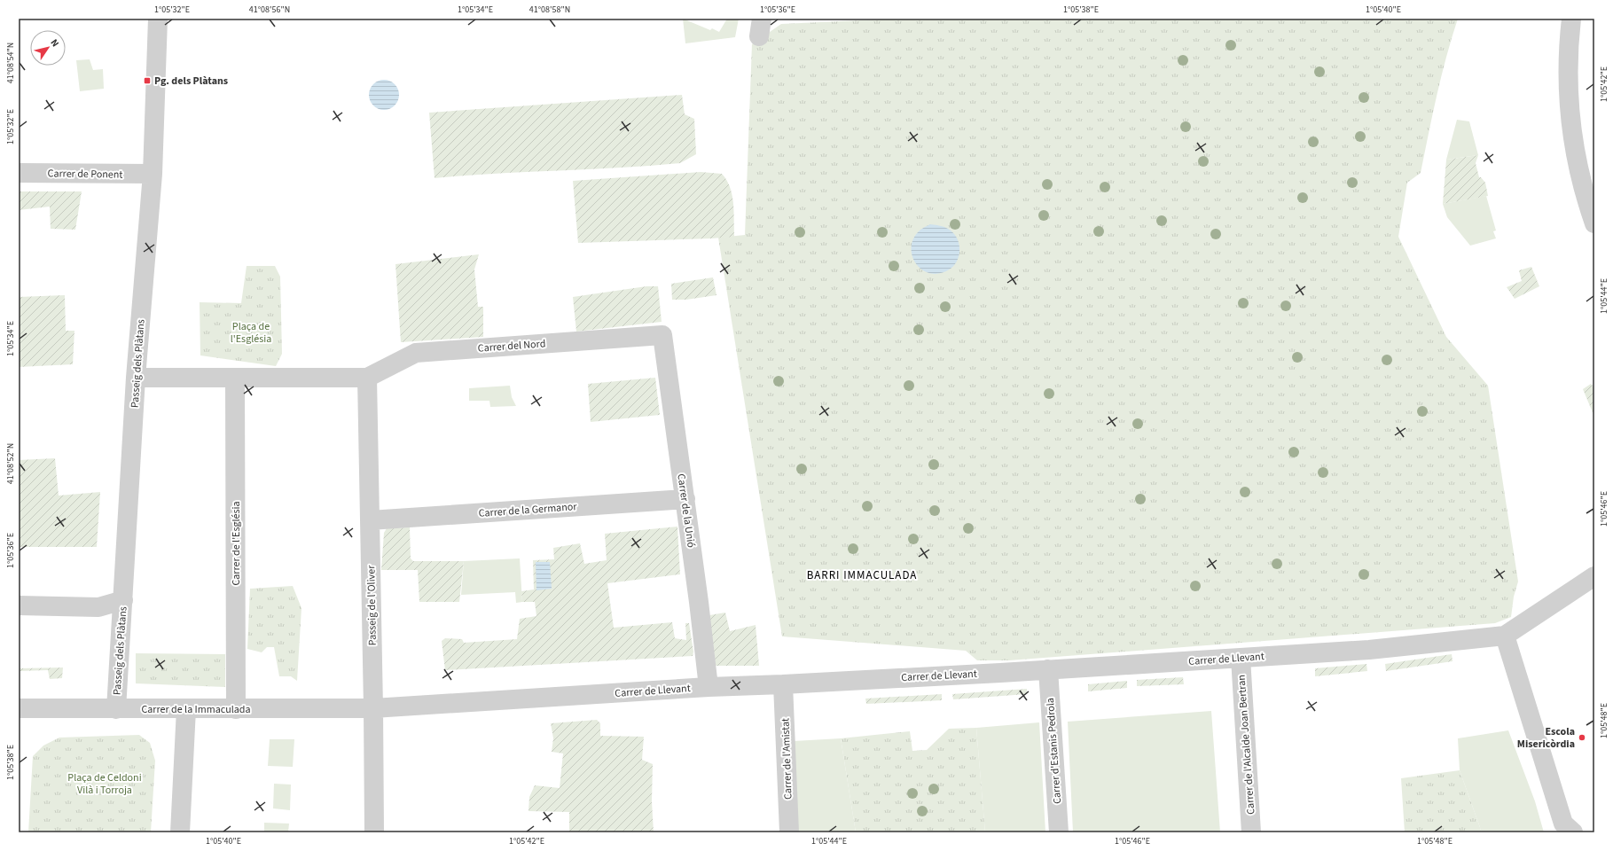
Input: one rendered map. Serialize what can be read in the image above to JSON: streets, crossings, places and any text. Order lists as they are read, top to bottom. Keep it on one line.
{"streets":{"street":["Carrer de Ponent","Carrer del Nord","Passeig dels Plàtans","Carrer de la Germanor","Carrer de la Unió","Carrer de l'Església","Passeig de l'Oliver","Carrer de Llevant","Carrer de la Immaculada","Carrer de l'Alcalde Joan Bertran","Carrer d'Estanis Pedrola","Carrer de l'Amistat"]},"crossings":[["Carrer de Ponent","Passeig dels Plàtans"],["Carrer del Nord","Carrer de la Unió"],["Carrer del Nord","Passeig de l'Oliver"],["Passeig dels Plàtans","Carrer de la Immaculada"],["Carrer de la Germanor","Carrer de la Unió"],["Carrer de la Germanor","Passeig de l'Oliver"],["Carrer de la Unió","Carrer de Llevant"],["Carrer de l'Església","Carrer de la Immaculada"],["Passeig de l'Oliver","Carrer de Llevant"],["Passeig de l'Oliver","Carrer de la Immaculada"],["Carrer de Llevant","Carrer de la Immaculada"],["Carrer de Llevant","Carrer de l'Alcalde Joan Bertran"],["Carrer de Llevant","Carrer d'Estanis Pedrola"],["Carrer de Llevant","Carrer de l'Amistat"]],"districts":["BARRI IMMACULADA"],"parks":["Plaça de l'Església","Plaça de Celdoni Vilà i Torroja"],"places":{"transit":["Pg. dels Plàtans"],"other":["Escola Misericòrdia"]},"north":"top right","coordinates":["1°05'32\"E","41°08'56\"N","1°05'34\"E","41°08'58\"N","1°05'36\"E","1°05'38\"E","1°05'40\"E","41°08'54\"N","1°05'42\"E","1°05'44\"E","41°08'52\"N","1°05'46\"E","1°05'48\"E"]}
